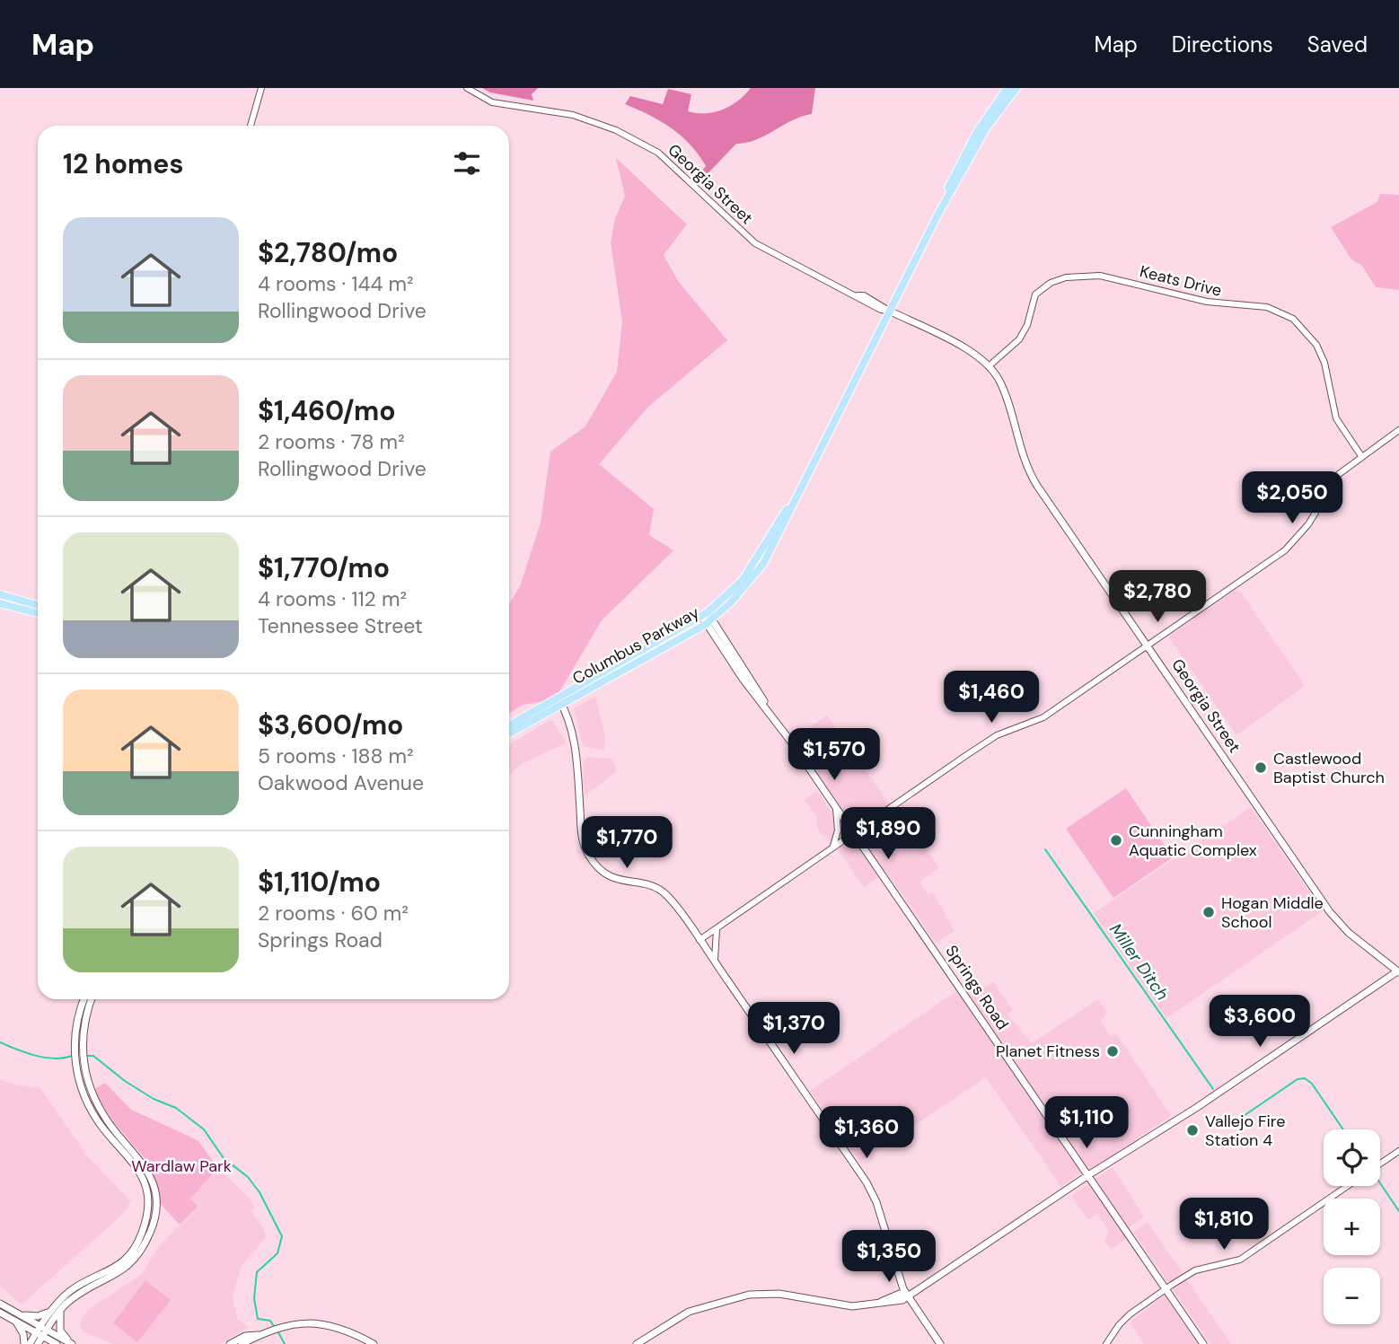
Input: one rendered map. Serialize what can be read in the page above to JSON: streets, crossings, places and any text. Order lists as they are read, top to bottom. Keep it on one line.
{"streets":{"main road":["Georgia Street","Columbus Parkway","Springs Road"],"street":["Keats Drive"]},"crossings":[["Georgia Street","Keats Drive"],["Georgia Street","Columbus Parkway"],["Columbus Parkway","Springs Road"]],"water":["Miller Ditch"],"parks":["Wardlaw Park"],"places":["Castlewood Baptist Church","Cunningham Aquatic Complex","Hogan Middle School","Planet Fitness","Vallejo Fire Station 4"],"page":{"header":"Map","nav":["Map","Directions","Saved"],"heading":"12 homes","list":[{"name":"$2,780/mo","note":"4 rooms · 144 m² · Rollingwood Drive"},{"name":"$1,460/mo","note":"2 rooms · 78 m² · Rollingwood Drive"},{"name":"$1,770/mo","note":"4 rooms · 112 m² · Tennessee Street"},{"name":"$3,600/mo","note":"5 rooms · 188 m² · Oakwood Avenue"},{"name":"$1,110/mo","note":"2 rooms · 60 m² · Springs Road"}],"price":["$2,050","$2,780","$1,460","$1,570","$1,890","$1,770","$3,600","$1,370","$1,110","$1,360","$1,810","$1,350"],"map_buttons":["+","−"]}}
